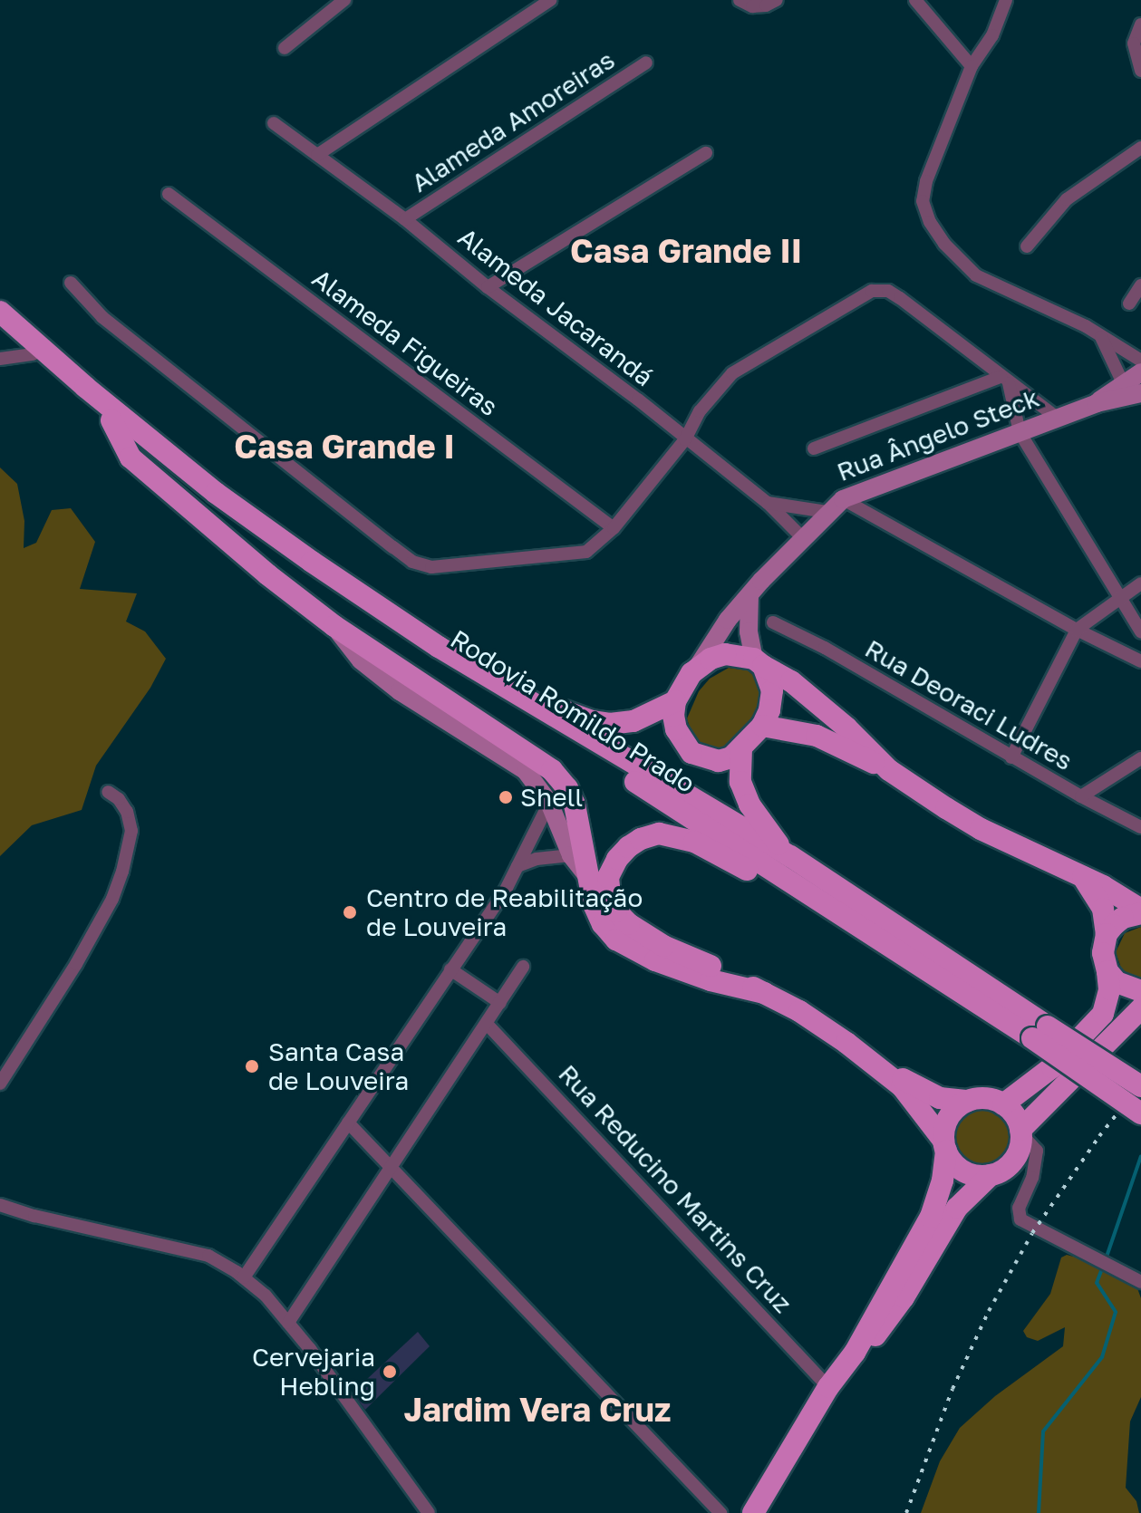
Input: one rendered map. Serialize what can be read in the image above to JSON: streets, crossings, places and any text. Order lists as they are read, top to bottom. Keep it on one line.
{"streets":{"main road":["Rua Ângelo Steck","Rodovia Romildo Prado"],"street":["Alameda Amoreiras","Alameda Jacarandá","Alameda Figueiras","Rua Deoraci Ludres","Rua Reducino Martins Cruz"]},"crossings":[["Alameda Amoreiras","Alameda Jacarandá"],["Alameda Jacarandá","Rua Ângelo Steck"]],"districts":["Casa Grande II","Casa Grande I","Jardim Vera Cruz"],"places":["Shell","Centro de Reabilitação de Louveira","Santa Casa de Louveira","Cervejaria Hebling"]}
